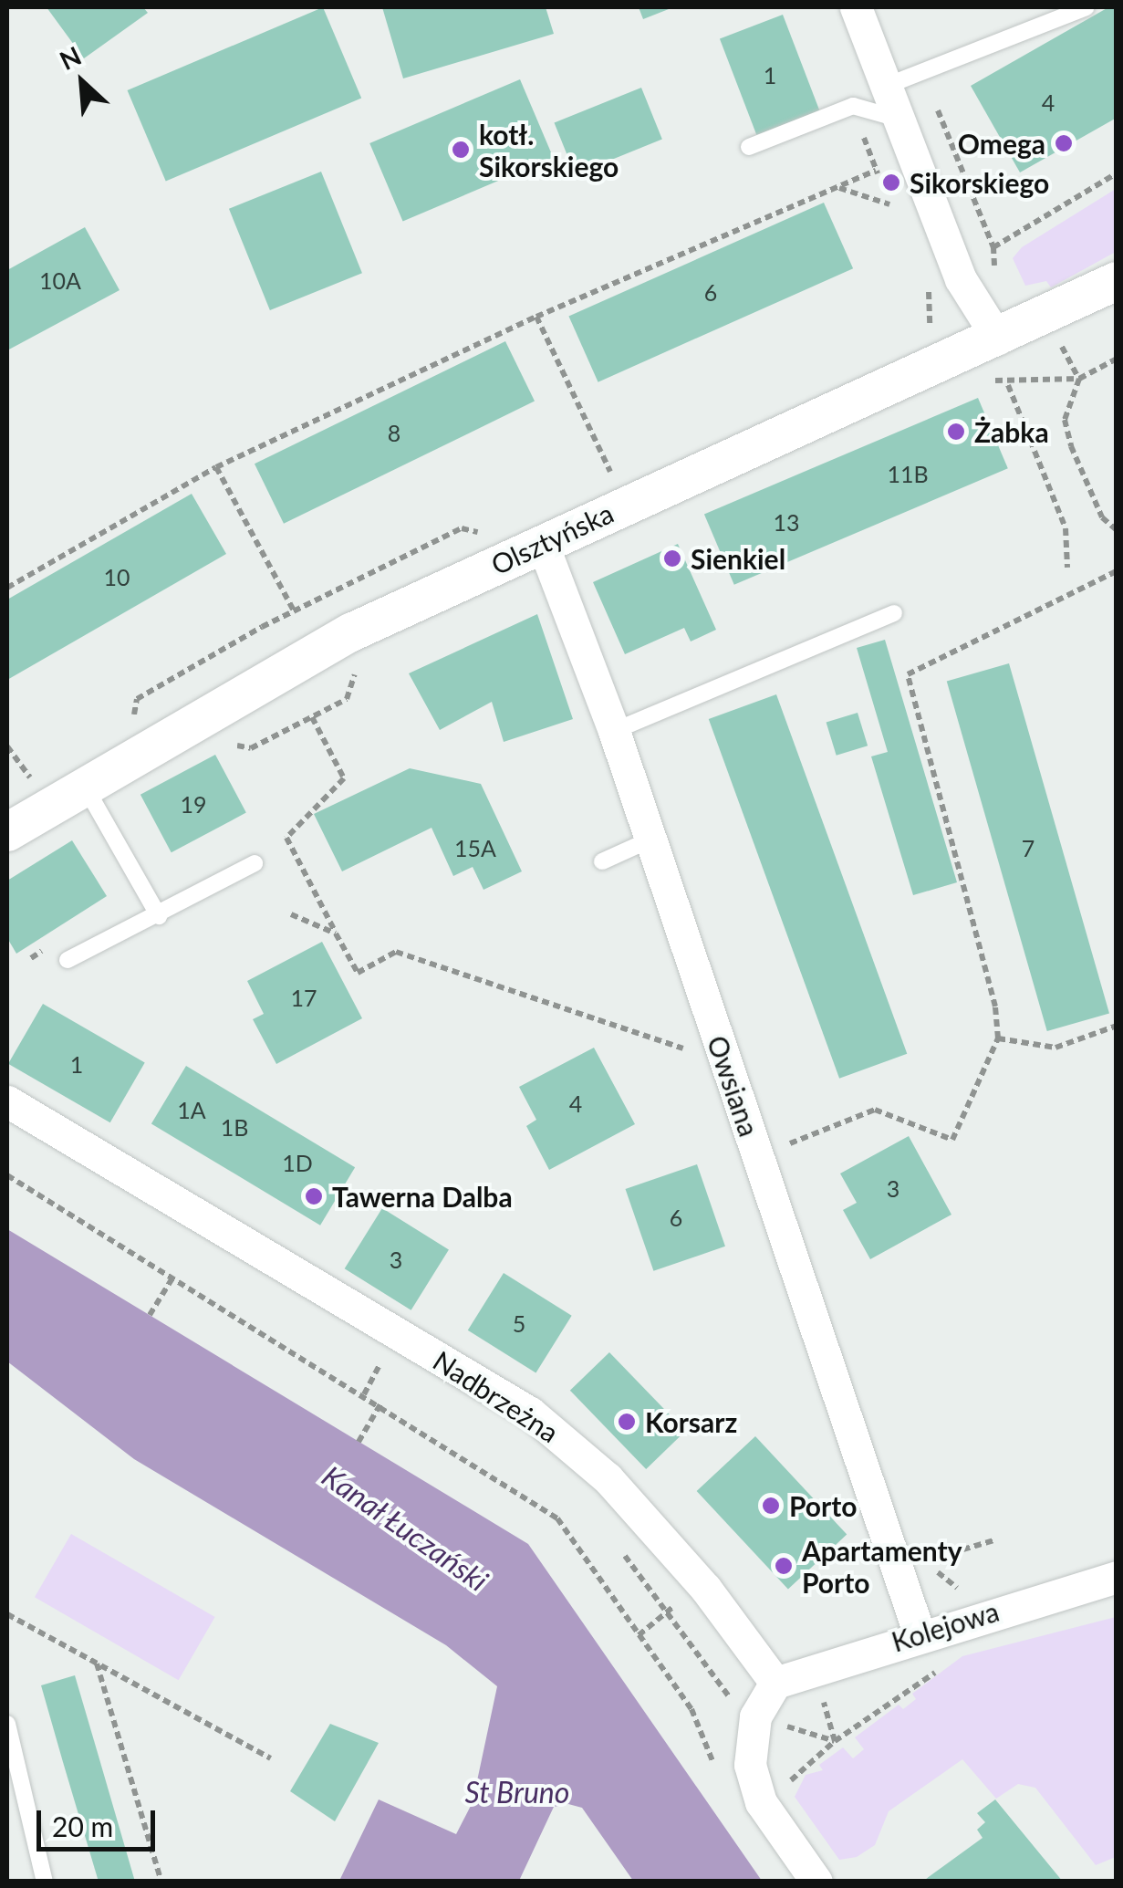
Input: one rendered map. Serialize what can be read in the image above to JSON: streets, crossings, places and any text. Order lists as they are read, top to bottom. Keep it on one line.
{"streets":{"street":["Olsztyńska","Owsiana","Nadbrzeżna","Kolejowa"]},"crossings":[["Olsztyńska","Owsiana"],["Owsiana","Kolejowa"],["Nadbrzeżna","Kolejowa"]],"water":["Kanał Łuczański","St Bruno"],"places":["Omega","kotł. Sikorskiego","Sikorskiego","Żabka","Sienkiel","Tawerna Dalba","Korsarz","Porto","Apartamenty Porto"],"house_numbers":["1","4","10A","6","8","11B","13","10","19","15A","7","17","1","4","1A","1B","1D","3","6","3","5"],"scale_bar":"20 m","north":"top left"}
